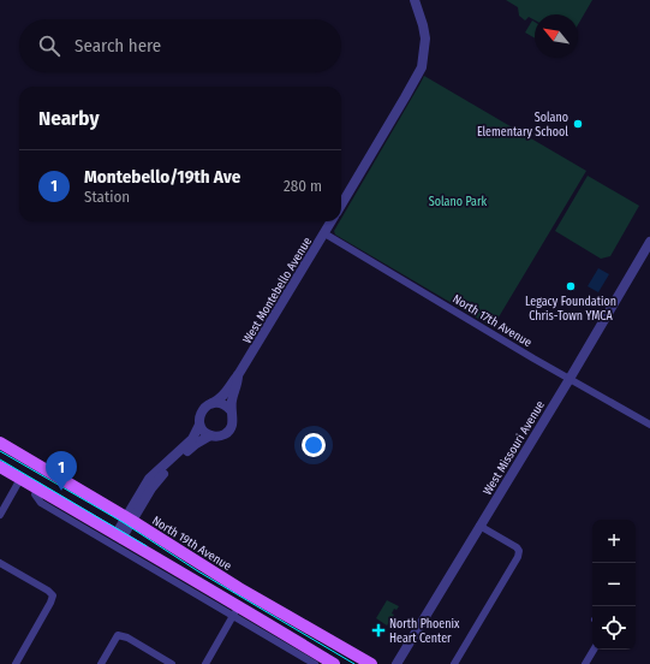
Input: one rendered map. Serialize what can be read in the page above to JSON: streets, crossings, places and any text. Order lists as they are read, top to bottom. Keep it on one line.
{"streets":{"main road":["North 19th Avenue"],"street":["West Montebello Avenue","North 17th Avenue","West Missouri Avenue"]},"crossings":[["West Montebello Avenue","North 17th Avenue"],["North 17th Avenue","West Missouri Avenue"]],"parks":["Solano Park"],"places":{"other":["Solano Elementary School","Legacy Foundation Chris-Town YMCA"],"health":["North Phoenix Heart Center"]},"north":"top left","page":{"search":"Search here","heading":"Nearby","list":[{"mark":"1","name":"Montebello/19th Ave","note":"Station","value":"280 m"}],"pins":"1","map_buttons":["+","−"]}}
